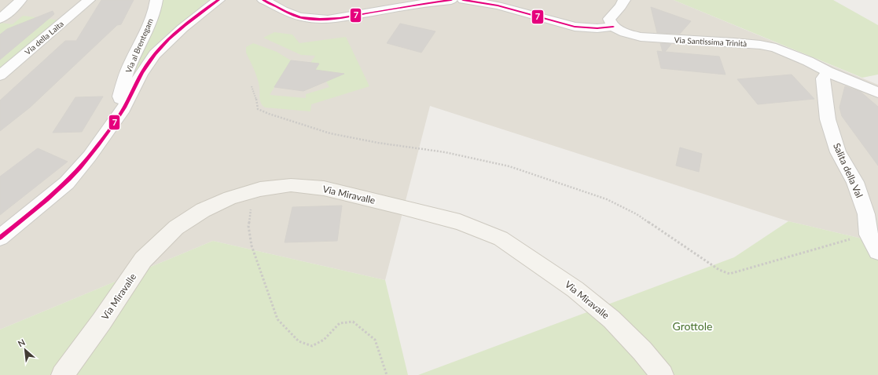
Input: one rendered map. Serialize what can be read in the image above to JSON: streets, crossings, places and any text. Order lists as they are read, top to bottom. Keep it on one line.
{"streets":{"street":["Via della Laita","Via Santissima Trinità","Via al Brentegam","Salita della Val","Via Miravalle"]},"crossings":[["Via Santissima Trinità","Salita della Val"]],"parks":["Grottole"],"lines":["transit line 7"],"north":"top left"}
